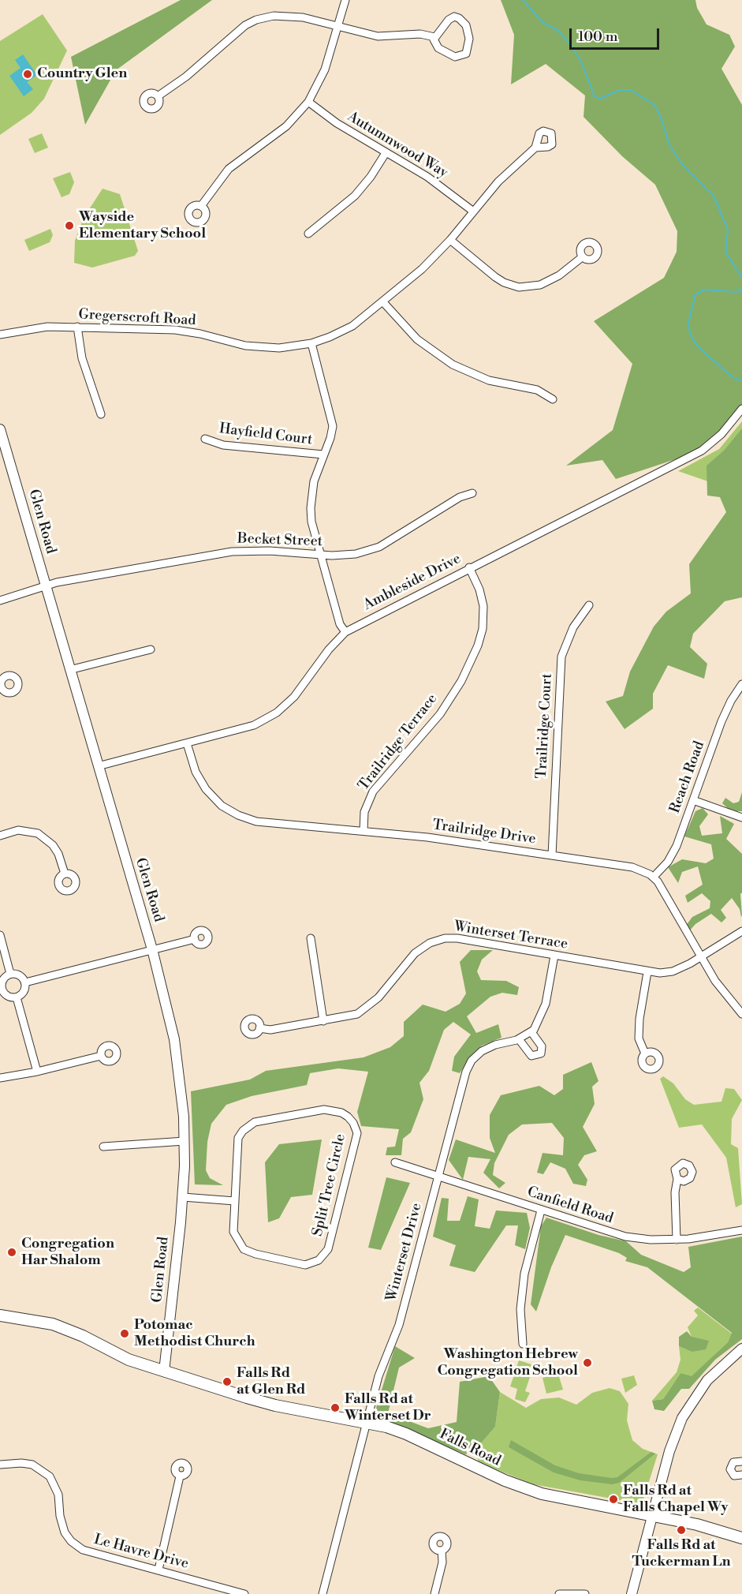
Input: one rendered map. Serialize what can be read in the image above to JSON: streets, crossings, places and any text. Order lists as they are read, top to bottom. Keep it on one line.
{"streets":{"main road":["Glen Road","Falls Road"],"street":["Autumnwood Way","Gregerscroft Road","Hayfield Court","Becket Street","Ambleside Drive","Trailridge Court","Trailridge Terrace","Reach Road","Trailridge Drive","Winterset Terrace","Split Tree Circle","Canfield Road","Winterset Drive","Le Havre Drive"]},"crossings":[["Autumnwood Way","Gregerscroft Road"],["Glen Road","Becket Street"],["Glen Road","Ambleside Drive"],["Glen Road","Falls Road"],["Ambleside Drive","Trailridge Terrace"],["Ambleside Drive","Trailridge Drive"],["Trailridge Court","Trailridge Drive"],["Trailridge Terrace","Trailridge Drive"],["Reach Road","Trailridge Drive"],["Winterset Terrace","Winterset Drive"],["Canfield Road","Winterset Drive"],["Winterset Drive","Falls Road"]],"places":["Country Glen","Wayside Elementary School","Congregation Har Shalom","Potomac Methodist Church","Washington Hebrew Congregation School","Falls Rd at Glen Rd","Falls Rd at Winterset Dr","Falls Rd at Falls Chapel Wy","Falls Rd at Tuckerman Ln"],"scale_bar":"100 m"}
